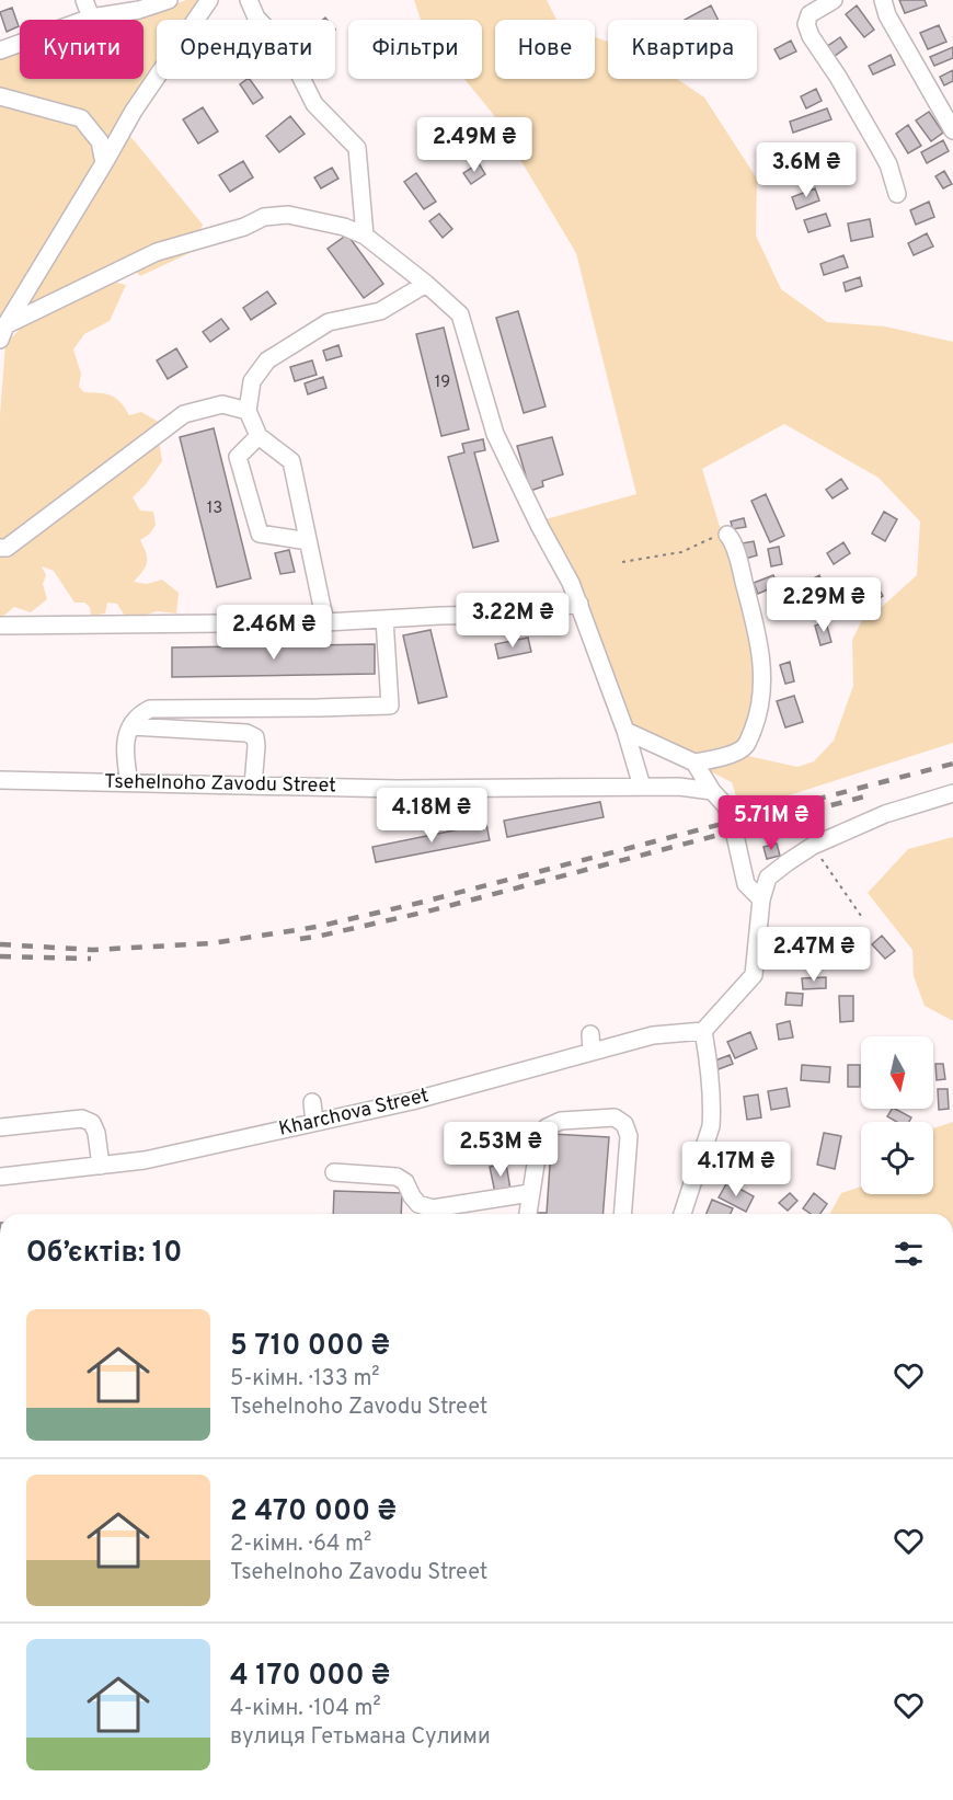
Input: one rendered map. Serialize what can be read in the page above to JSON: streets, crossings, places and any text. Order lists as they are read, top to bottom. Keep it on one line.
{"streets":{"street":["Tsehelnoho Zavodu Street","Kharchova Street"]},"house_numbers":["19","13"],"north":"bottom","page":{"chip":["Купити","Орендувати","Фільтри","Нове","Квартира"],"price":["2.49M ₴","3.6M ₴","2.29M ₴","3.22M ₴","2.46M ₴","4.18M ₴","5.71M ₴","2.47M ₴","2.53M ₴","4.17M ₴"],"heading":"Об’єктів: 10","list":[{"name":"5 710 000 ₴","note":"5-кімн. · 133 m² · Tsehelnoho Zavodu Street"},{"name":"2 470 000 ₴","note":"2-кімн. · 64 m² · Tsehelnoho Zavodu Street"},{"name":"4 170 000 ₴","note":"4-кімн. · 104 m² · вулиця Гетьмана Сулими"}]}}
